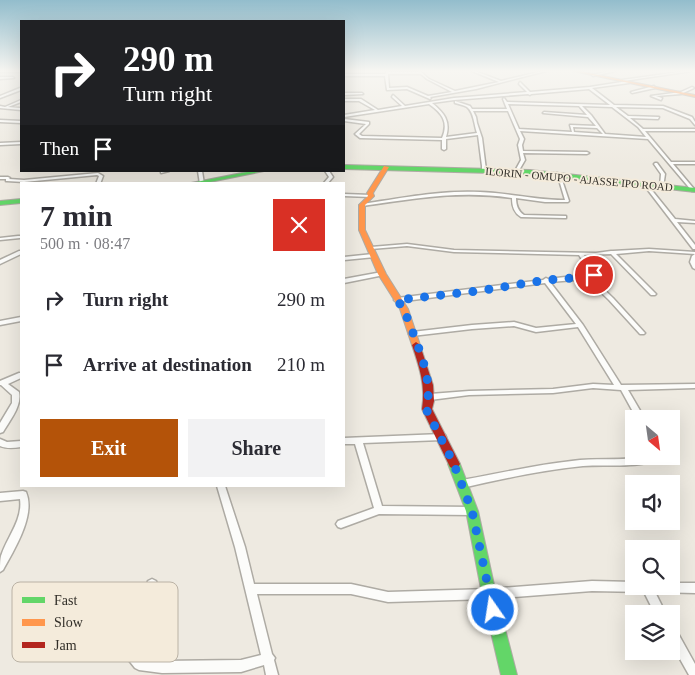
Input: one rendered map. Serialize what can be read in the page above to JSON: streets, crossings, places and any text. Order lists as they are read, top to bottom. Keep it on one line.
{"streets":{"main road":["ILORIN - OMUPO - AJASSE IPO ROAD"]},"legend":["Fast","Slow","Jam"],"north":"bottom right","page":{"turn":["290 m","Turn right"],"then":"Then","heading":["7 min","500 m · 08:47"],"list":[{"name":"Turn right","value":"290 m"},{"name":"Arrive at destination","value":"210 m"}],"buttons":["Exit","Share"]}}
